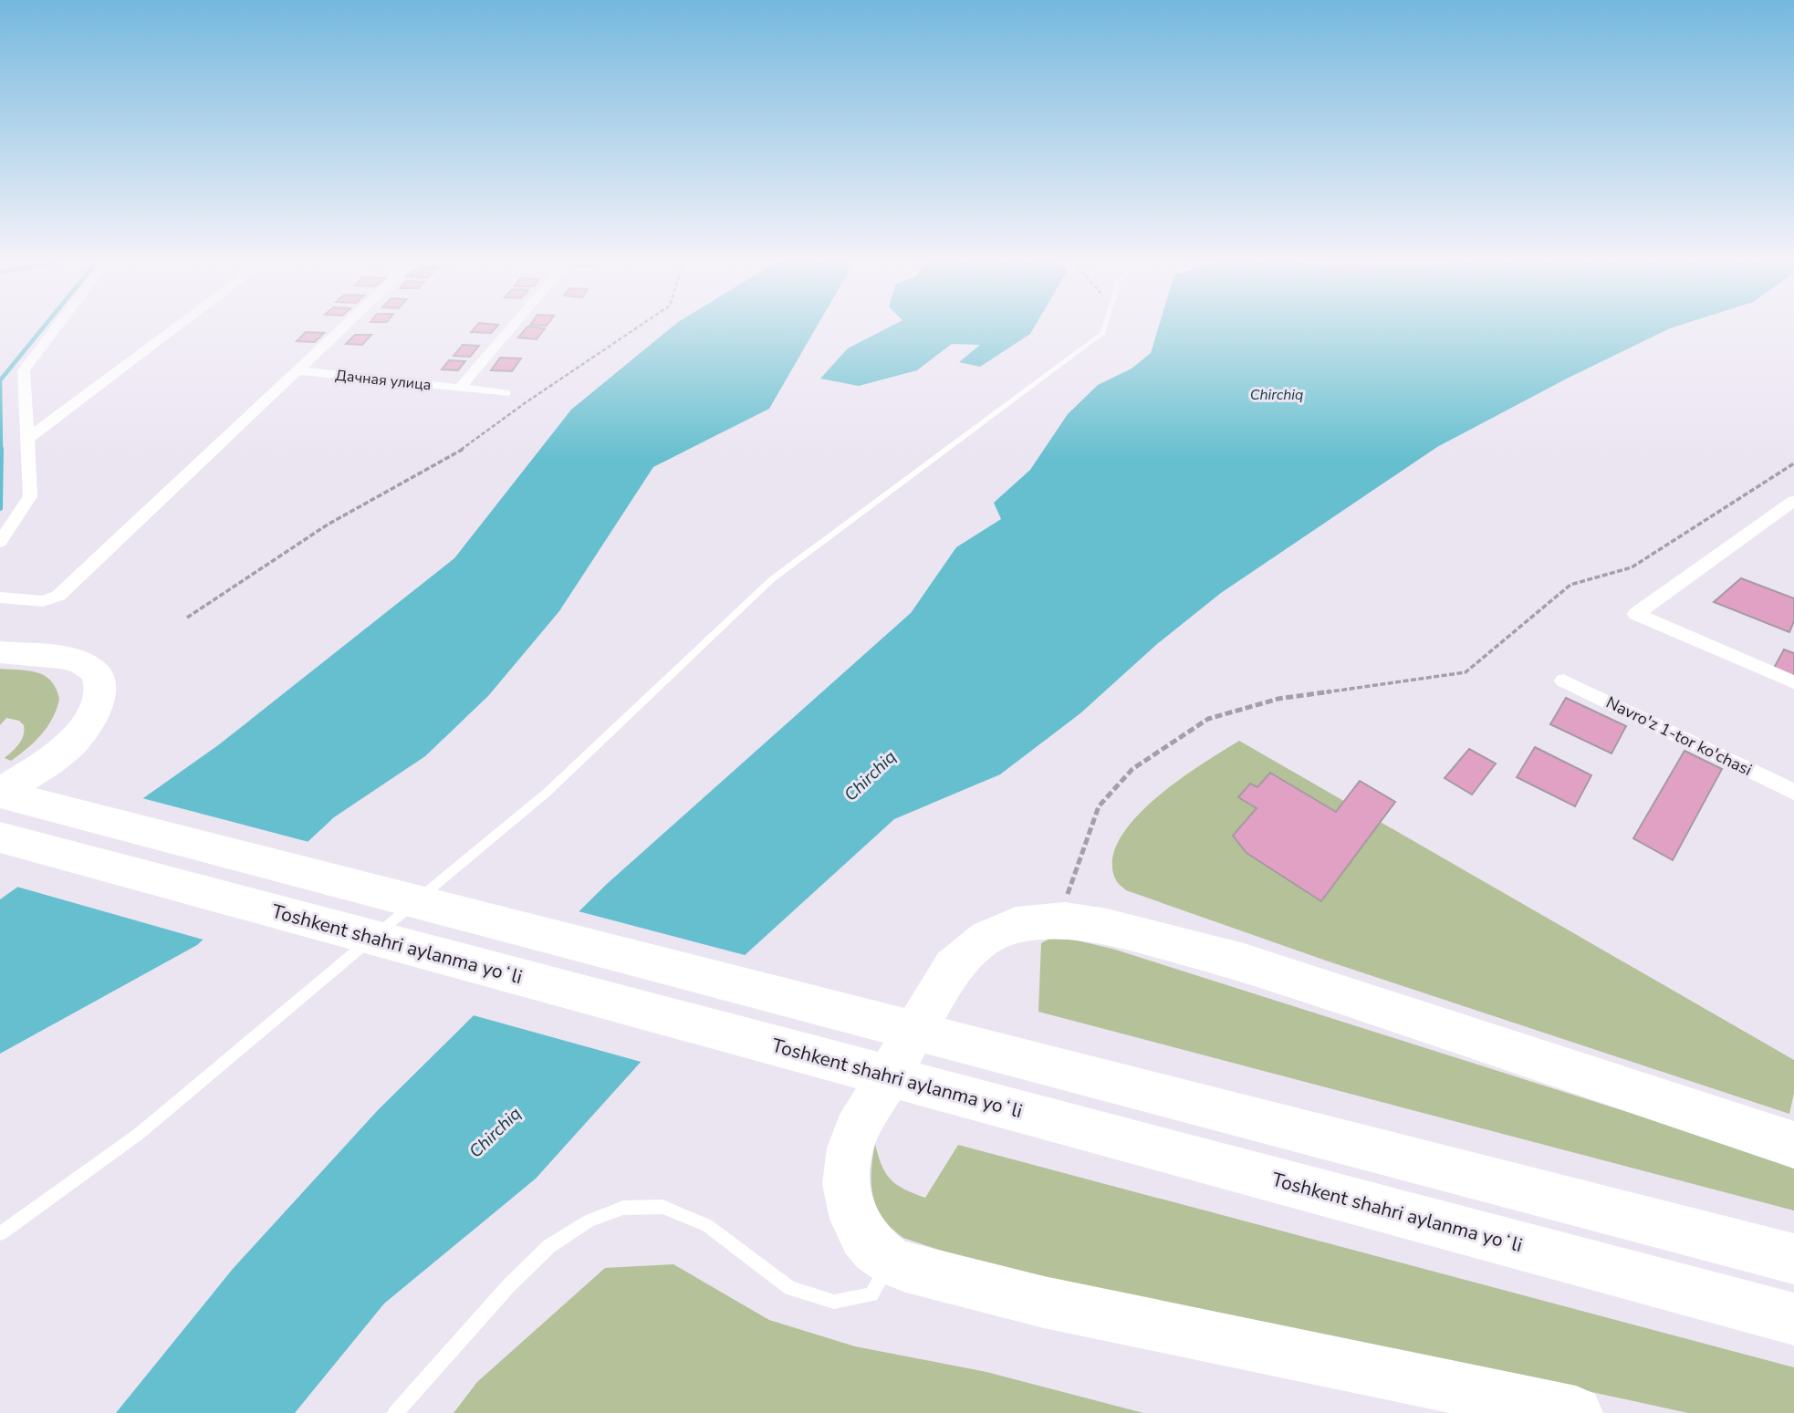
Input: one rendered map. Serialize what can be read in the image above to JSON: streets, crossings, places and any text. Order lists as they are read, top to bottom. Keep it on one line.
{"streets":{"highway":["Toshkent shahri aylanma yoʻli"],"street":["Дачная улица","Navro'z 1-tor ko'chasi"]},"water":["Chirchiq"]}
